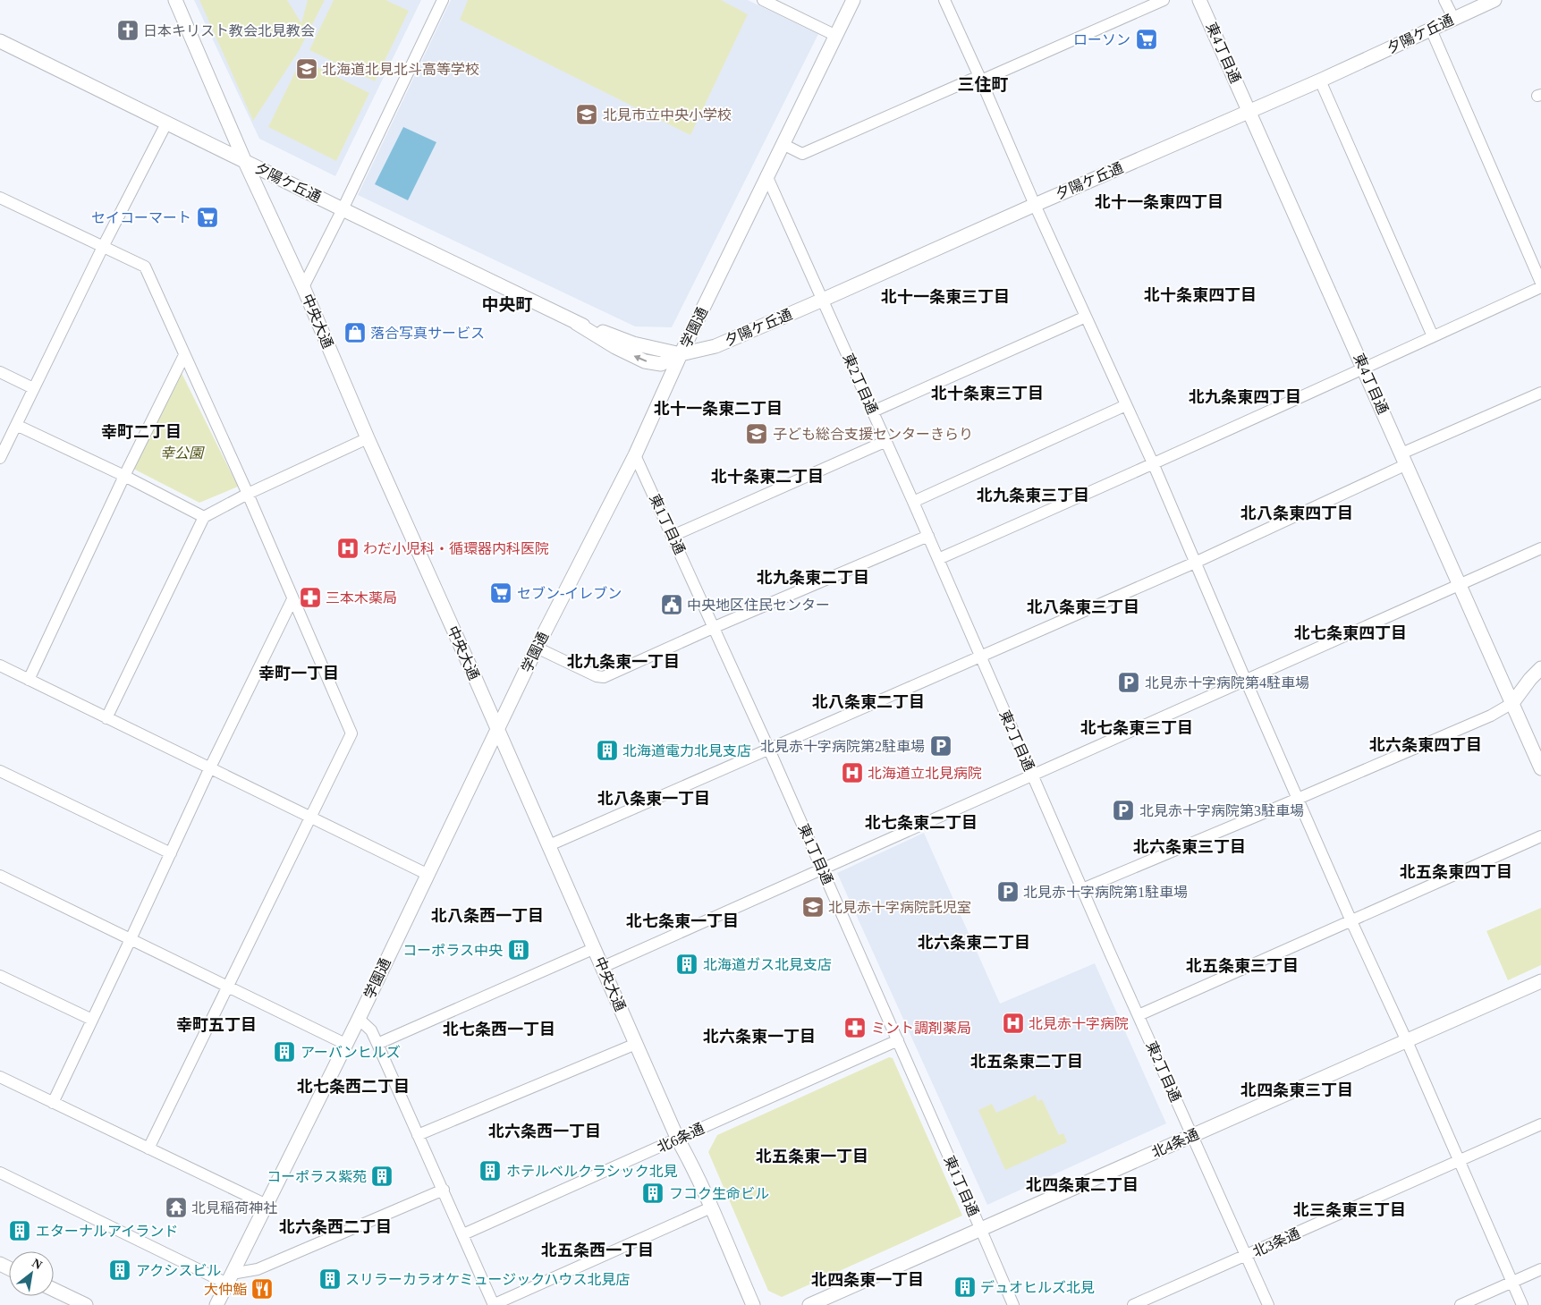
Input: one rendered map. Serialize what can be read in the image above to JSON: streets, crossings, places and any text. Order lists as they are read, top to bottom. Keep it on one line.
{"streets":{"street":["夕陽ケ丘通","東4丁目通","中央大通","学園通","東2丁目通","東1丁目通","北6条通","北4条通","北3条通"]},"crossings":[["夕陽ケ丘通","東4丁目通"],["夕陽ケ丘通","中央大通"],["夕陽ケ丘通","学園通"],["夕陽ケ丘通","東2丁目通"],["中央大通","学園通"],["中央大通","北6条通"],["学園通","東2丁目通"],["学園通","東1丁目通"],["東2丁目通","北4条通"],["東2丁目通","北3条通"],["東1丁目通","北6条通"],["東1丁目通","北4条通"]],"districts":["三住町","北十一条東四丁目","北十条東四丁目","北十一条東三丁目","中央町","北十条東三丁目","北九条東四丁目","北十一条東二丁目","幸町二丁目","北十条東二丁目","北九条東三丁目","北八条東四丁目","北九条東二丁目","北八条東三丁目","北七条東四丁目","北九条東一丁目","幸町一丁目","北八条東二丁目","北七条東三丁目","北六条東四丁目","北八条東一丁目","北七条東二丁目","北六条東三丁目","北五条東四丁目","北八条西一丁目","北七条東一丁目","北六条東二丁目","北五条東三丁目","幸町五丁目","北七条西一丁目","北六条東一丁目","北五条東二丁目","北七条西二丁目","北四条東三丁目","北六条西一丁目","北五条東一丁目","北四条東二丁目","北三条東三丁目","北六条西二丁目","北五条西一丁目","北四条東一丁目"],"parks":["幸公園"],"places":{"church":["日本キリスト教会北見教会"],"supermarket":["ローソン","セイコーマート","セブン-イレブン"],"school or university":["北海道北見北斗高等学校","北見市立中央小学校","子ども総合支援センターきらり","北見赤十字病院託児室"],"shop":["落合写真サービス"],"hospital":["わだ小児科・循環器内科医院","北海道立北見病院","北見赤十字病院"],"pharmacy":["三本木薬局","ミント調剤薬局"],"public building":["中央地区住民センター"],"parking":["北見赤十字病院第4駐車場","北見赤十字病院第2駐車場","北見赤十字病院第3駐車場","北見赤十字病院第1駐車場"],"building":["北海道電力北見支店","コーポラス中央","北海道ガス北見支店","アーバンヒルズ","ホテルベルクラシック北見","コーポラス紫苑","フコク生命ビル","エターナルアイランド","アクシスビル","スリラーカラオケミュージックハウス北見店","デュオヒルズ北見"],"temple":["北見稲荷神社"],"restaurant":["大仲鮨"]},"north":"top right"}
